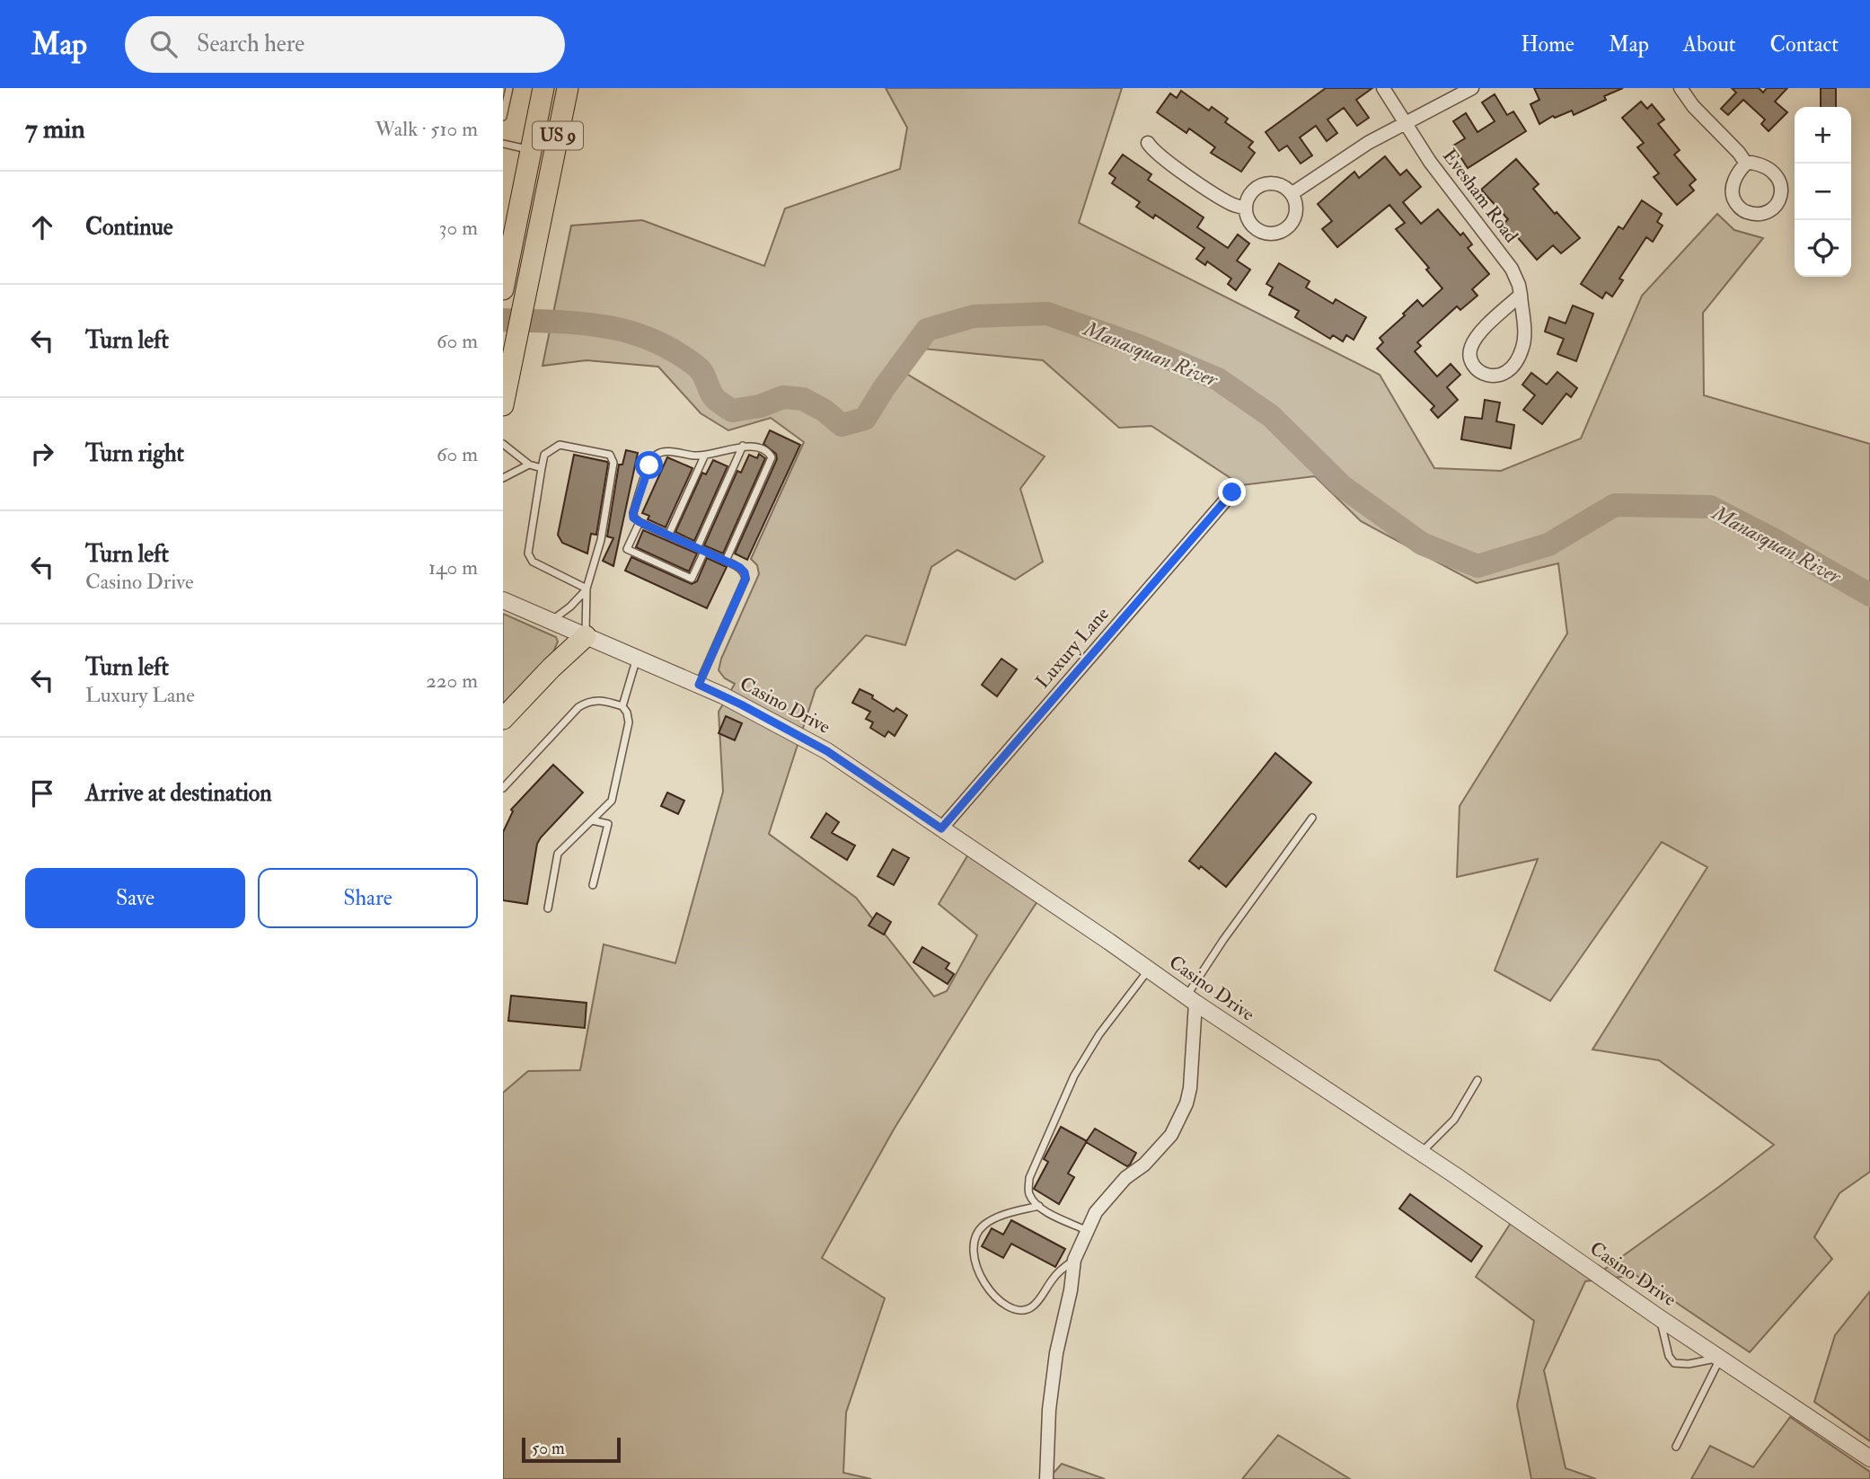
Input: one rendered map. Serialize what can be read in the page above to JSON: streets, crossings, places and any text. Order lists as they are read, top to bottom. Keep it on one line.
{"streets":{"highway":["US 9"],"street":["Evesham Road","Luxury Lane","Casino Drive"]},"crossings":[["Luxury Lane","Casino Drive"]],"water":["Manasquan River"],"scale_bar":"50 m","page":{"header":"Map","search":"Search here","nav":["Home","Map","About","Contact"],"heading":["7 min","Walk · 510 m"],"map_buttons":["+","−"],"list":[["Continue","30 m"],["Turn left","60 m"],["Turn right","60 m"],["Turn left","Casino Drive","140 m"],["Turn left","Luxury Lane","220 m"],"Arrive at destination"],"buttons":["Save","Share"],"scale":"50 m"}}
